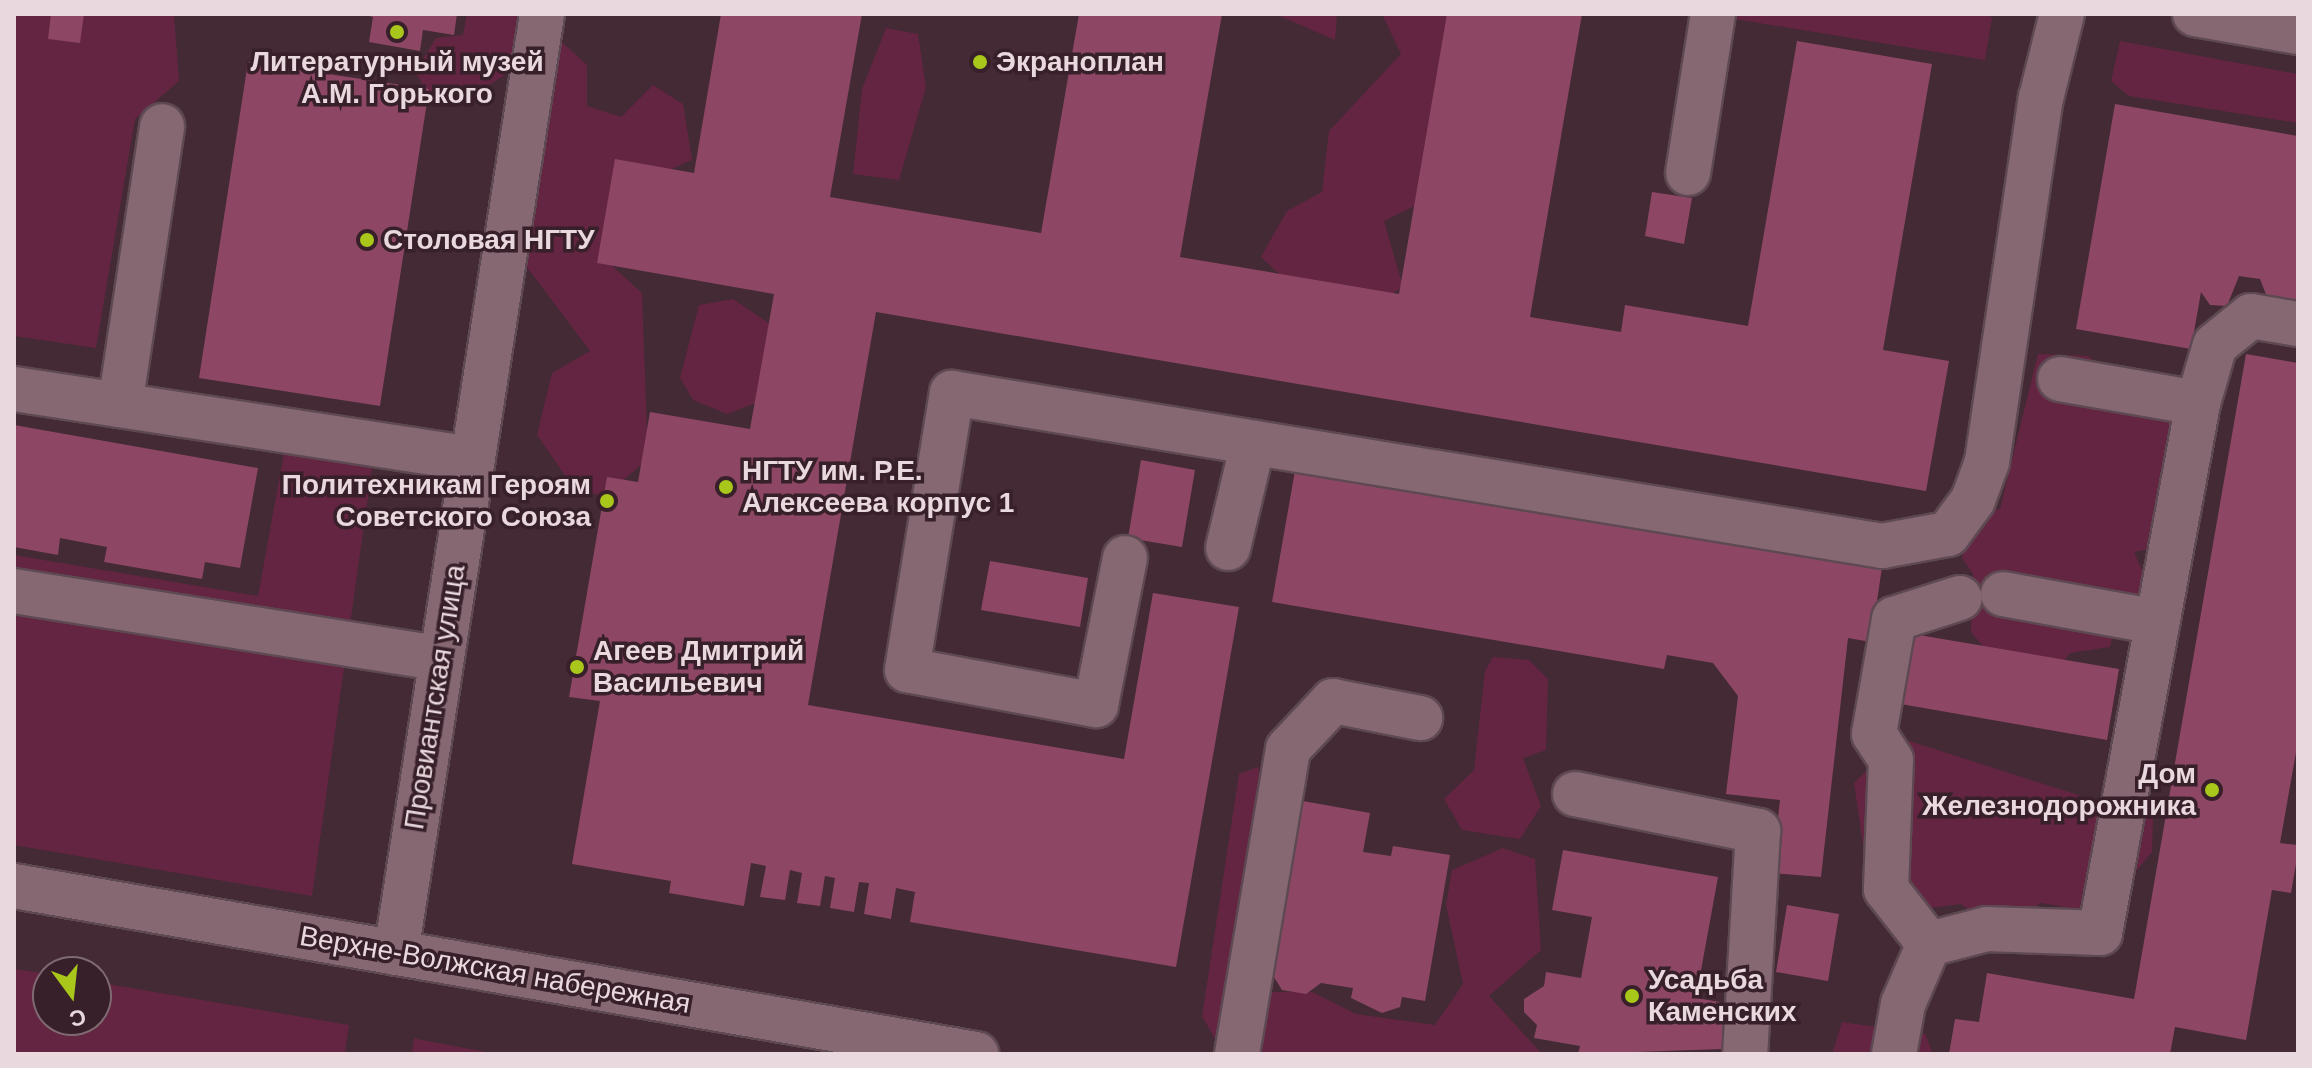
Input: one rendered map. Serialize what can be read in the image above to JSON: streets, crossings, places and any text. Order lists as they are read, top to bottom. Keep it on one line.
{"streets":{"street":["Провиантская улица","Верхне-Волжская набережная"]},"crossings":[["Провиантская улица","Верхне-Волжская набережная"]],"places":["Литературный музей А.М. Горького","Экраноплан","Столовая НГТУ","НГТУ им. Р.Е. Алексеева корпус 1","Политехникам Героям Советского Союза","Агеев Дмитрий Васильевич","Дом Железнодорожника","Усадьба Каменских"],"north":"bottom"}
